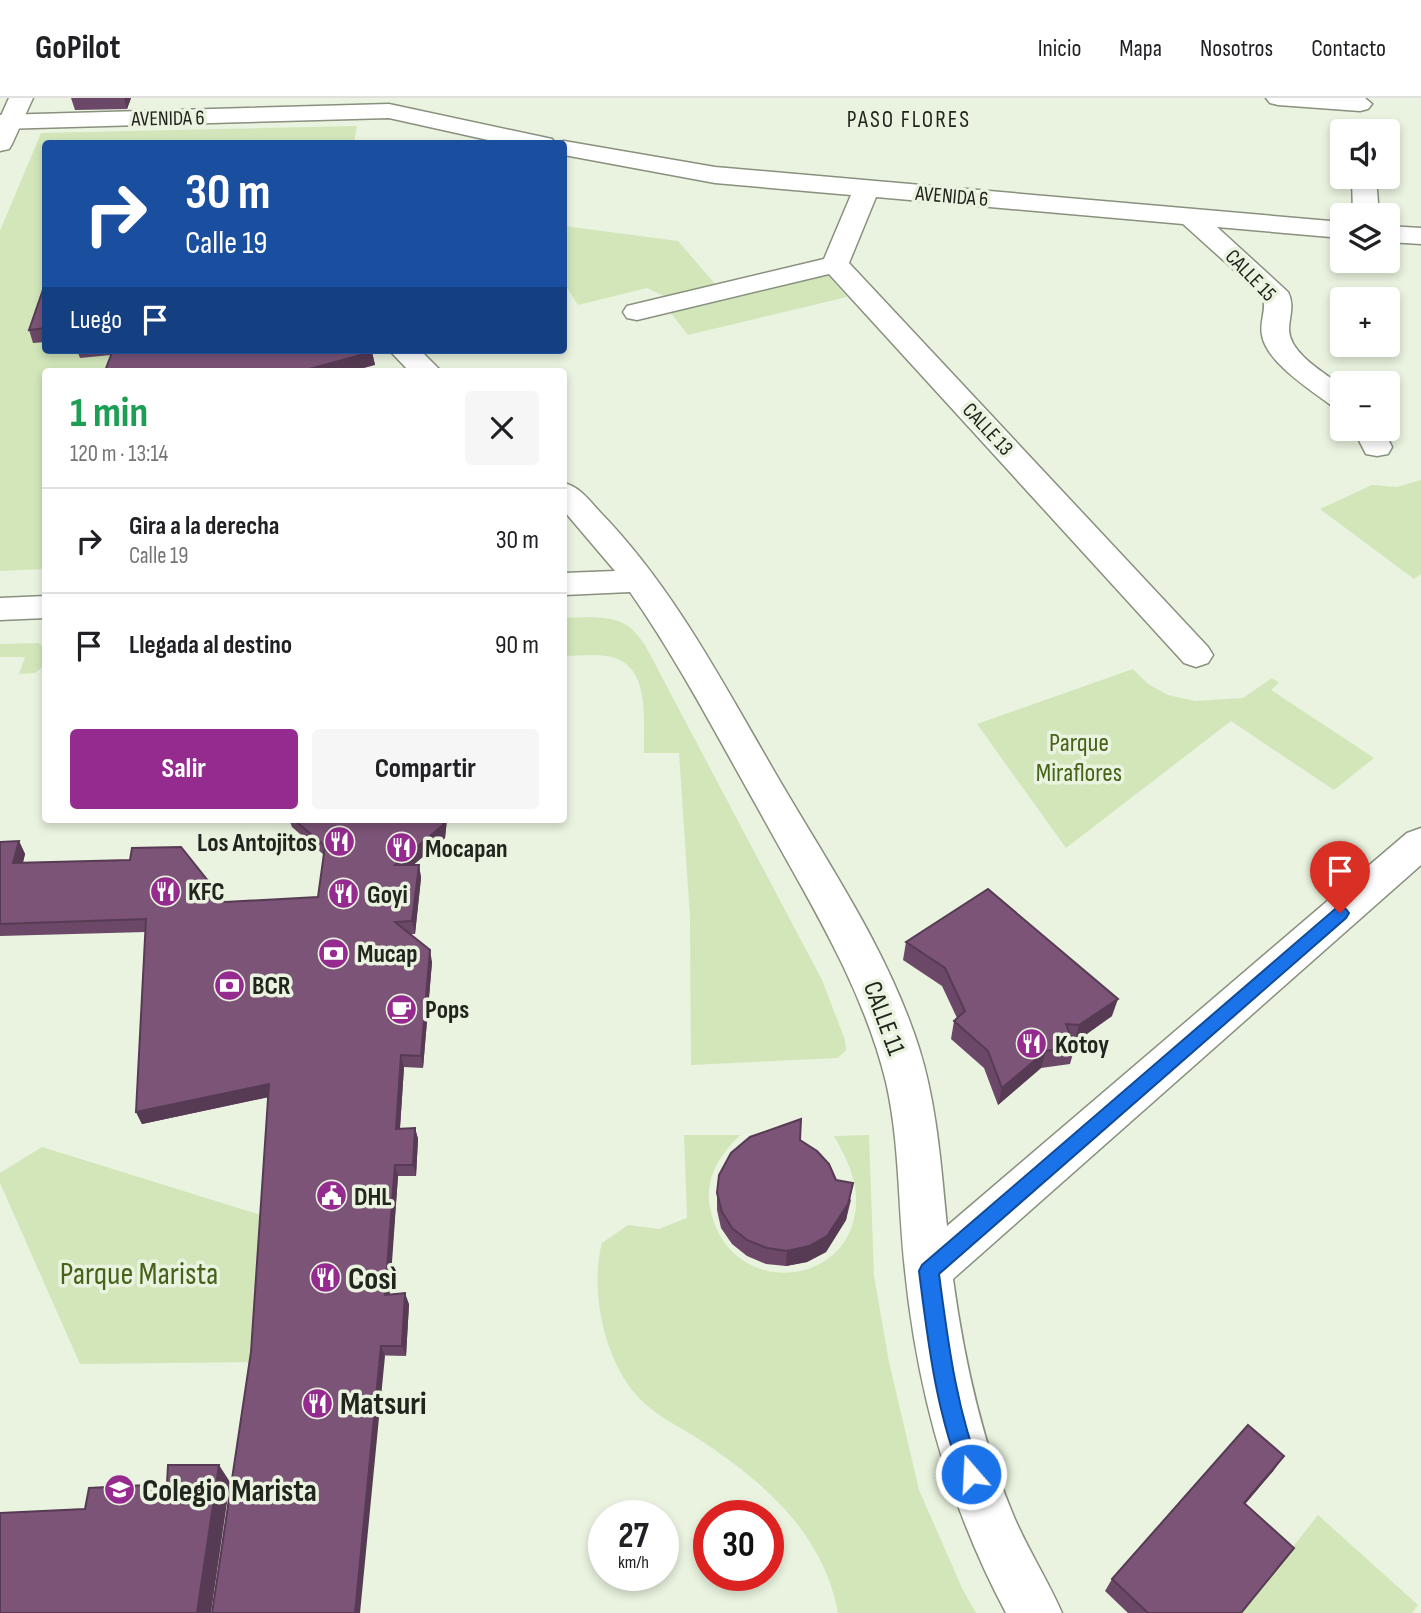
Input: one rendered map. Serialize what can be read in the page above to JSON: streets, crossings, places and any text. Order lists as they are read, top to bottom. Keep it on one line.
{"streets":{"street":["AVENIDA 6","CALLE 15","CALLE 13","CALLE 11"]},"crossings":[["AVENIDA 6","CALLE 15"]],"districts":["PASO FLORES"],"parks":["Parque Miraflores","Parque Marista"],"places":{"restaurant":["Los Antojitos","Mocapan","KFC","Goyi","Kotoy","Così","Matsuri"],"bank":["Mucap","BCR"],"cafe":["Pops"],"public building":["DHL"],"school or university":["Colegio Marista"]},"page":{"header":"GoPilot","nav":["Inicio","Mapa","Nosotros","Contacto"],"map_buttons":["+","−"],"turn":["30 m","Calle 19"],"then":"Luego","heading":["1 min","120 m · 13:14"],"list":[{"name":"Gira a la derecha","note":"Calle 19","value":"30 m"},{"name":"Llegada al destino","value":"90 m"}],"buttons":["Salir","Compartir"],"speed":"27 km/h","limit":"30"}}
